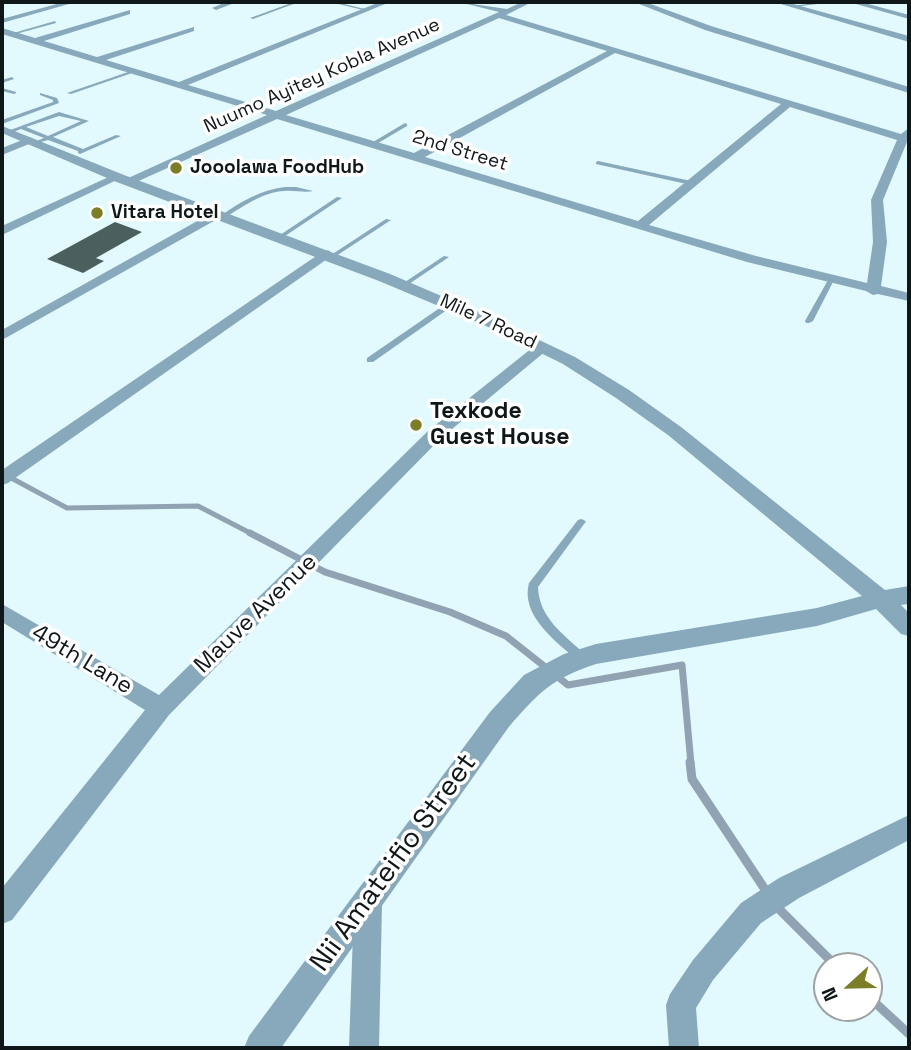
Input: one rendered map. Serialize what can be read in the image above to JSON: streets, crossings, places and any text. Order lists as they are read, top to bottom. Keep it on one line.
{"streets":{"street":["Nuumo Ayitey Kobla Avenue","2nd Street","Mile 7 Road","Mauve Avenue","49th Lane","Nii Amateifio Street"]},"crossings":[["Nuumo Ayitey Kobla Avenue","2nd Street"],["Nuumo Ayitey Kobla Avenue","Mile 7 Road"],["Mile 7 Road","Mauve Avenue"],["Mauve Avenue","49th Lane"]],"places":["Jooolawa FoodHub","Vitara Hotel","Texkode Guest House"],"north":"left"}
